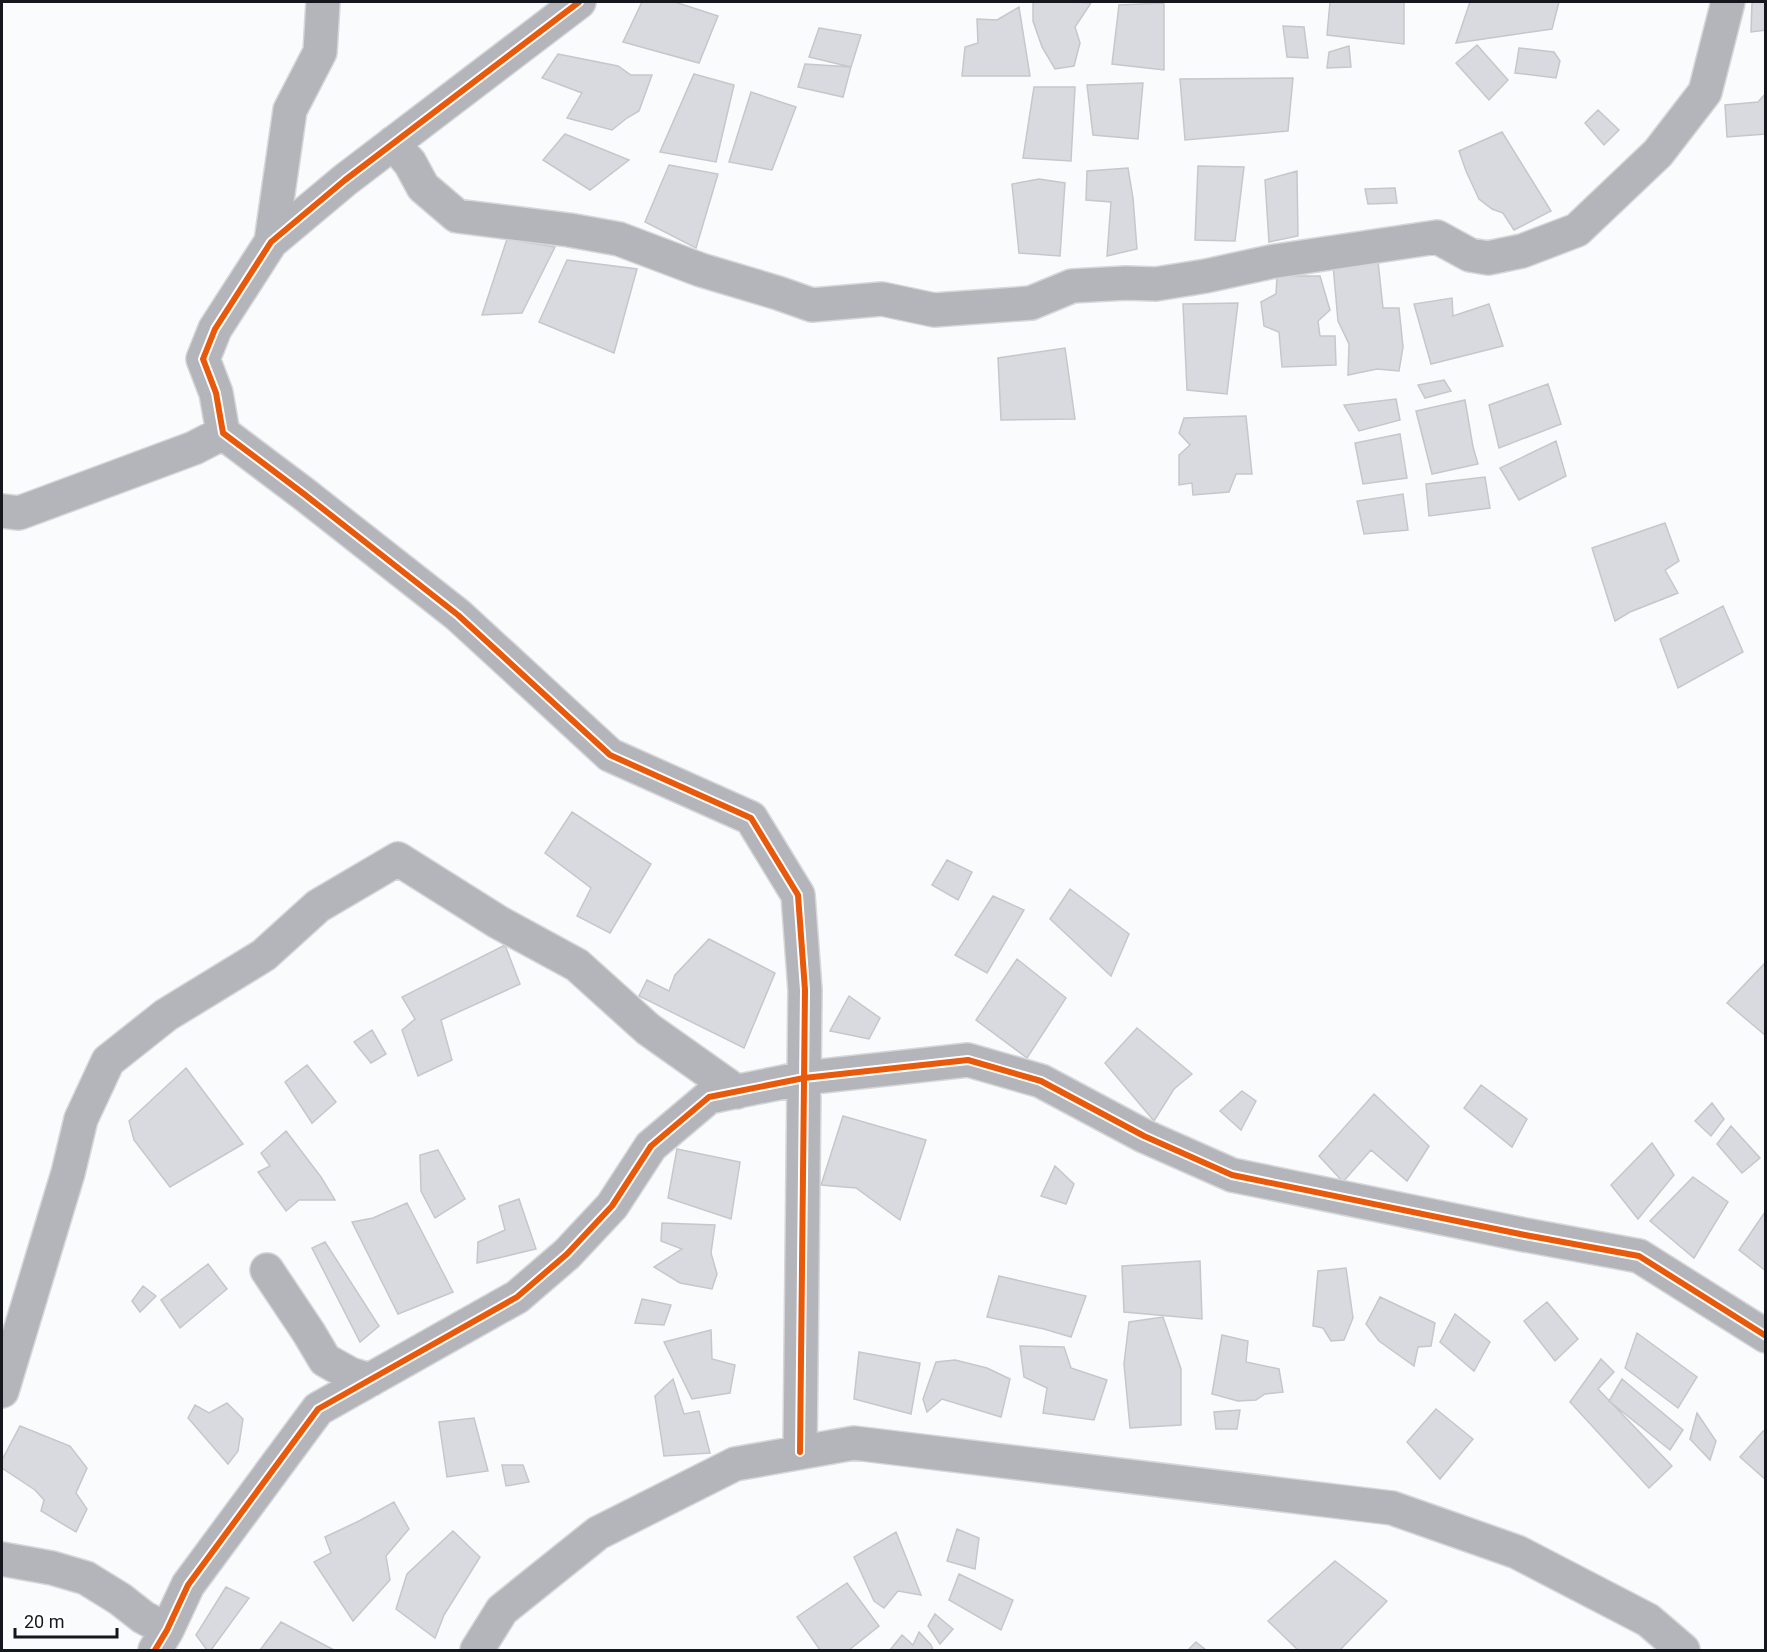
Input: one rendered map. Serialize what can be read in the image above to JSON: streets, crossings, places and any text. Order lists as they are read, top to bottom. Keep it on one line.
{"scale_bar":"20 m"}
